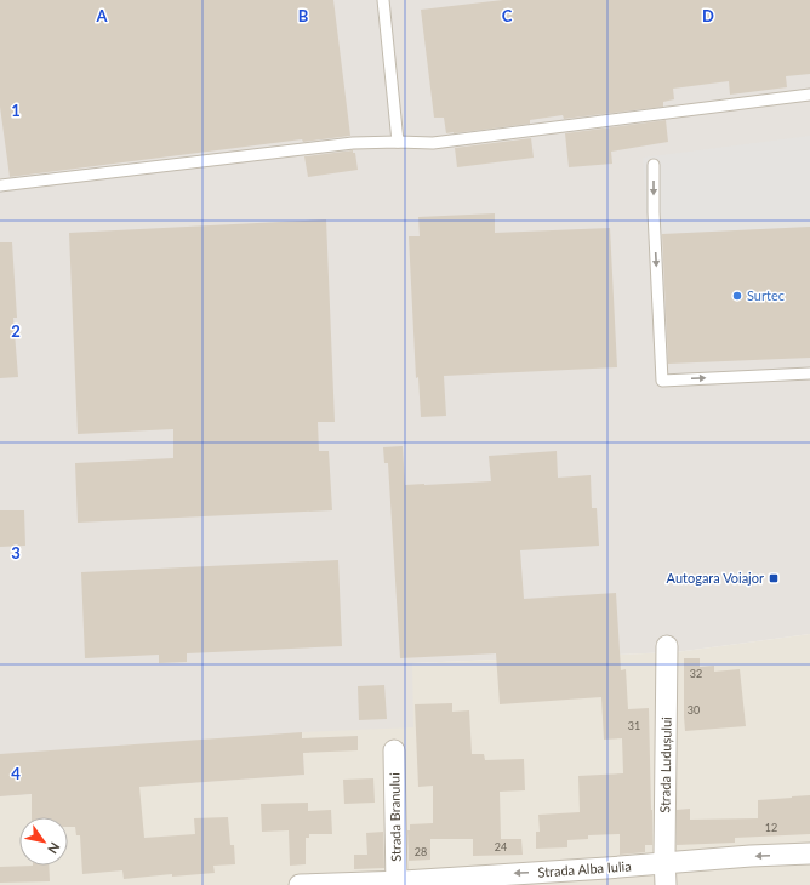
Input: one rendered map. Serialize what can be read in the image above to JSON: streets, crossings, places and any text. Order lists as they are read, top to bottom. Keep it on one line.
{"streets":{"street":["Strada Ludușului","Strada Branului","Strada Alba Iulia"]},"crossings":[["Strada Ludușului","Strada Alba Iulia"],["Strada Branului","Strada Alba Iulia"]],"one_way":["Strada Alba Iulia"],"places":{"other":["Surtec"],"transit":["Autogara Voiajor"]},"house_numbers":["32","30","31","12","24","28"],"north":"bottom right","grid":{"columns":["A","B","C","D"],"rows":["1","2","3","4"]}}
